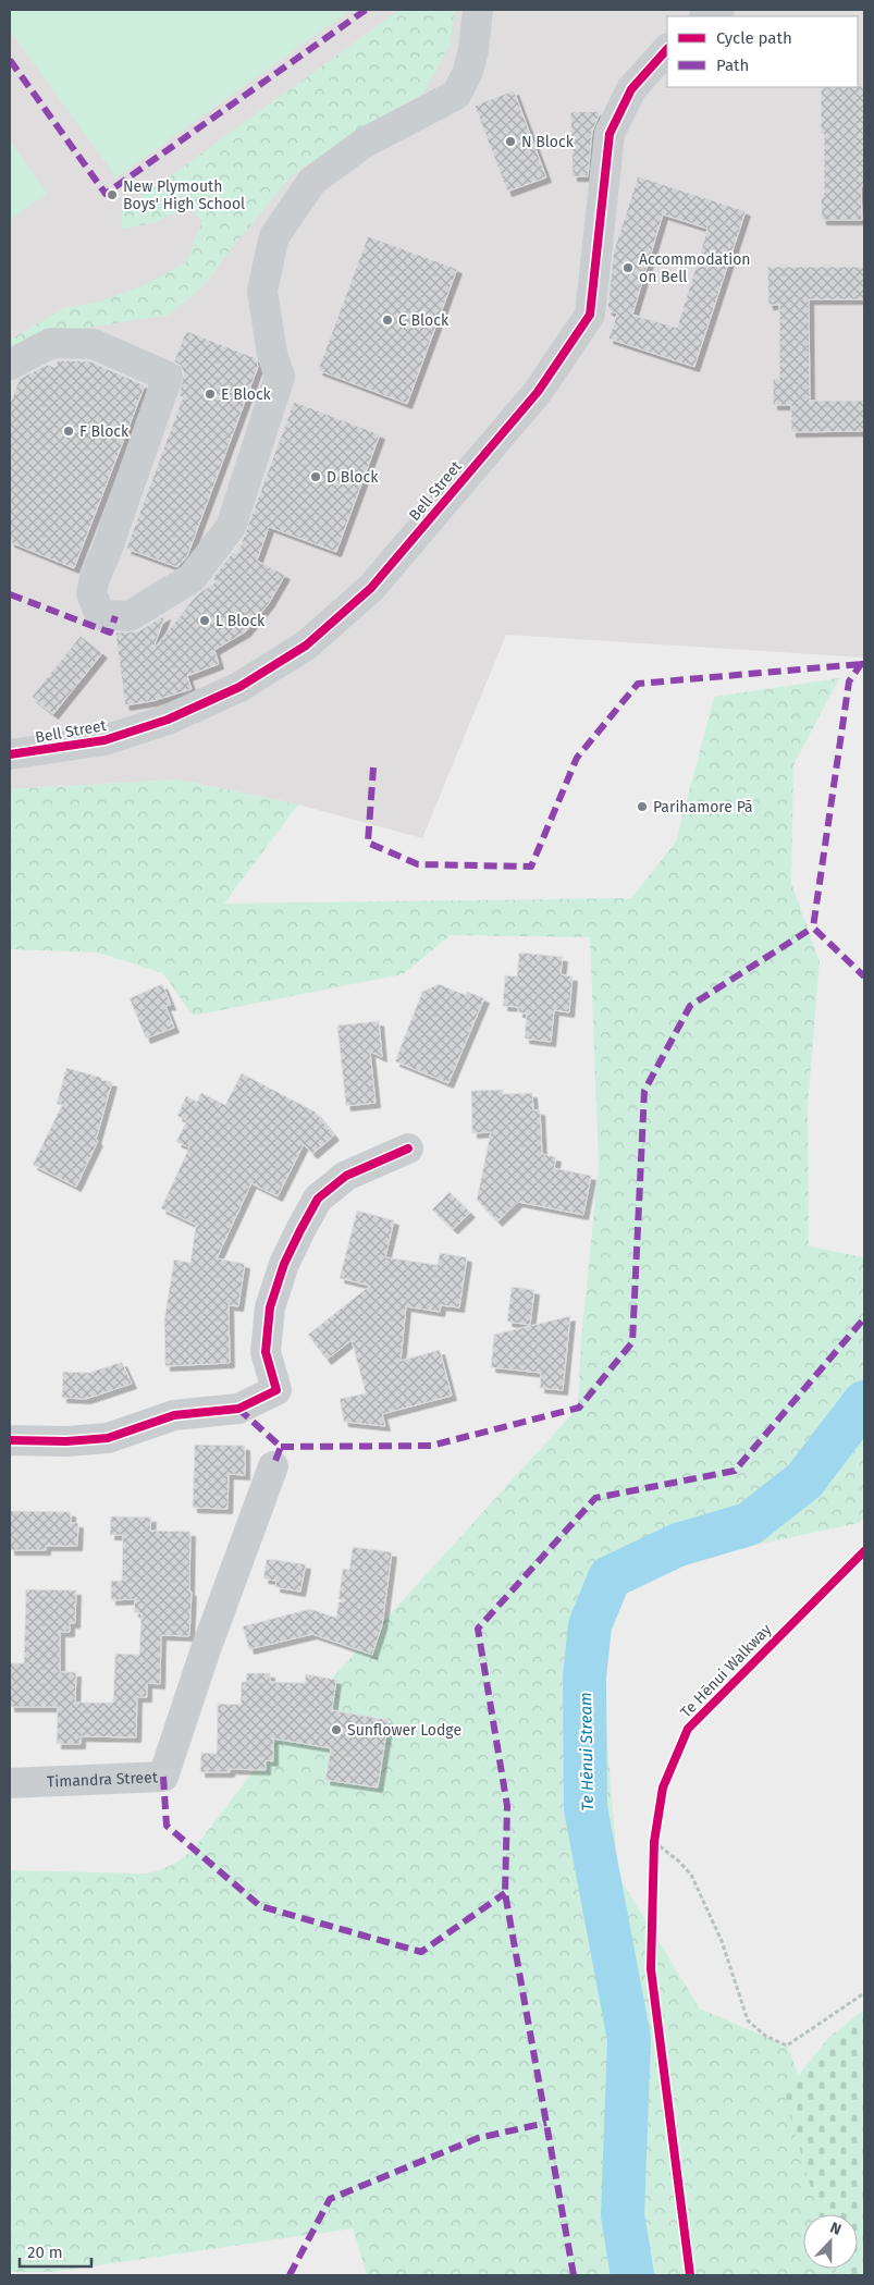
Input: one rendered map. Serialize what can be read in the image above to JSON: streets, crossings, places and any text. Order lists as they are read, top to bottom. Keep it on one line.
{"streets":{"street":["Bell Street","Timandra Street"],"cycle path":["Te Hēnui Walkway"]},"water":["Te Hēnui Stream"],"places":["N Block","New Plymouth Boys' High School","Accommodation on Bell","C Block","E Block","F Block","D Block","L Block","Parihamore Pā","Sunflower Lodge"],"legend":["Cycle path","Path"],"scale_bar":"20 m","north":"top"}
